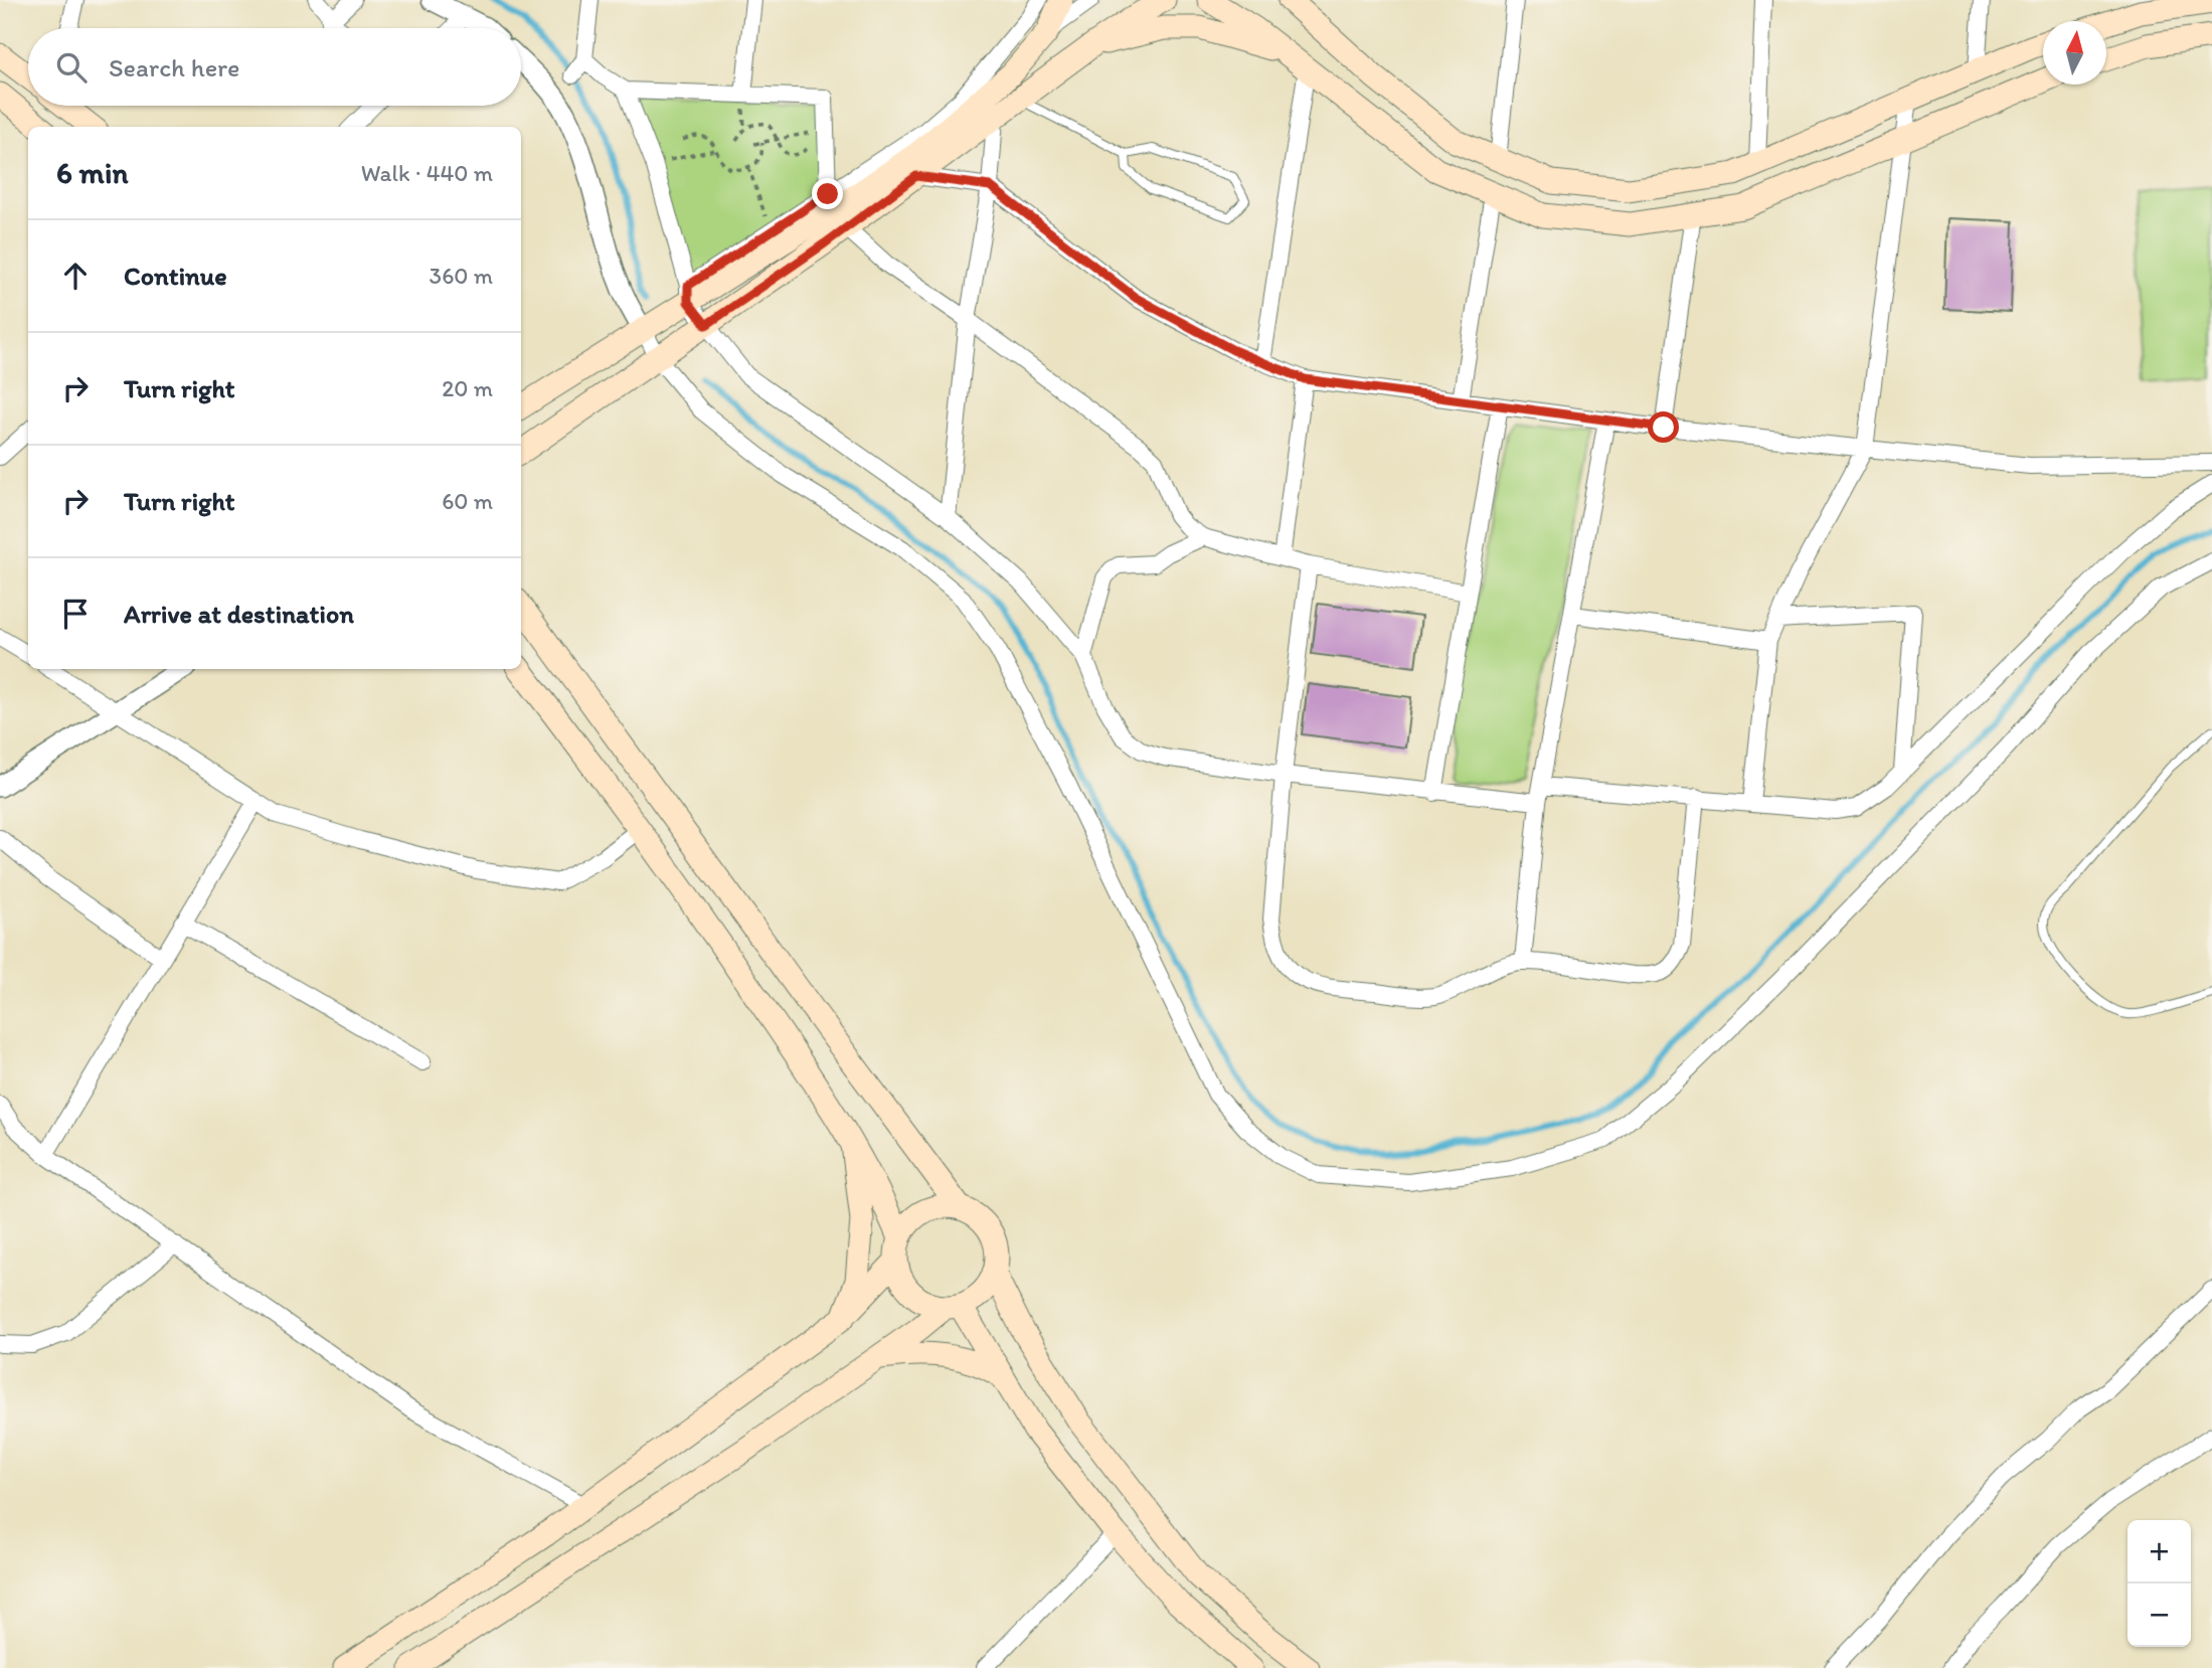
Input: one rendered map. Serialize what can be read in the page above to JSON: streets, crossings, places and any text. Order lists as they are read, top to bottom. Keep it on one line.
{"north":"top","page":{"search":"Search here","heading":["6 min","Walk · 440 m"],"list":[["Continue","360 m"],["Turn right","20 m"],["Turn right","60 m"],"Arrive at destination"],"map_buttons":["+","−"]}}
